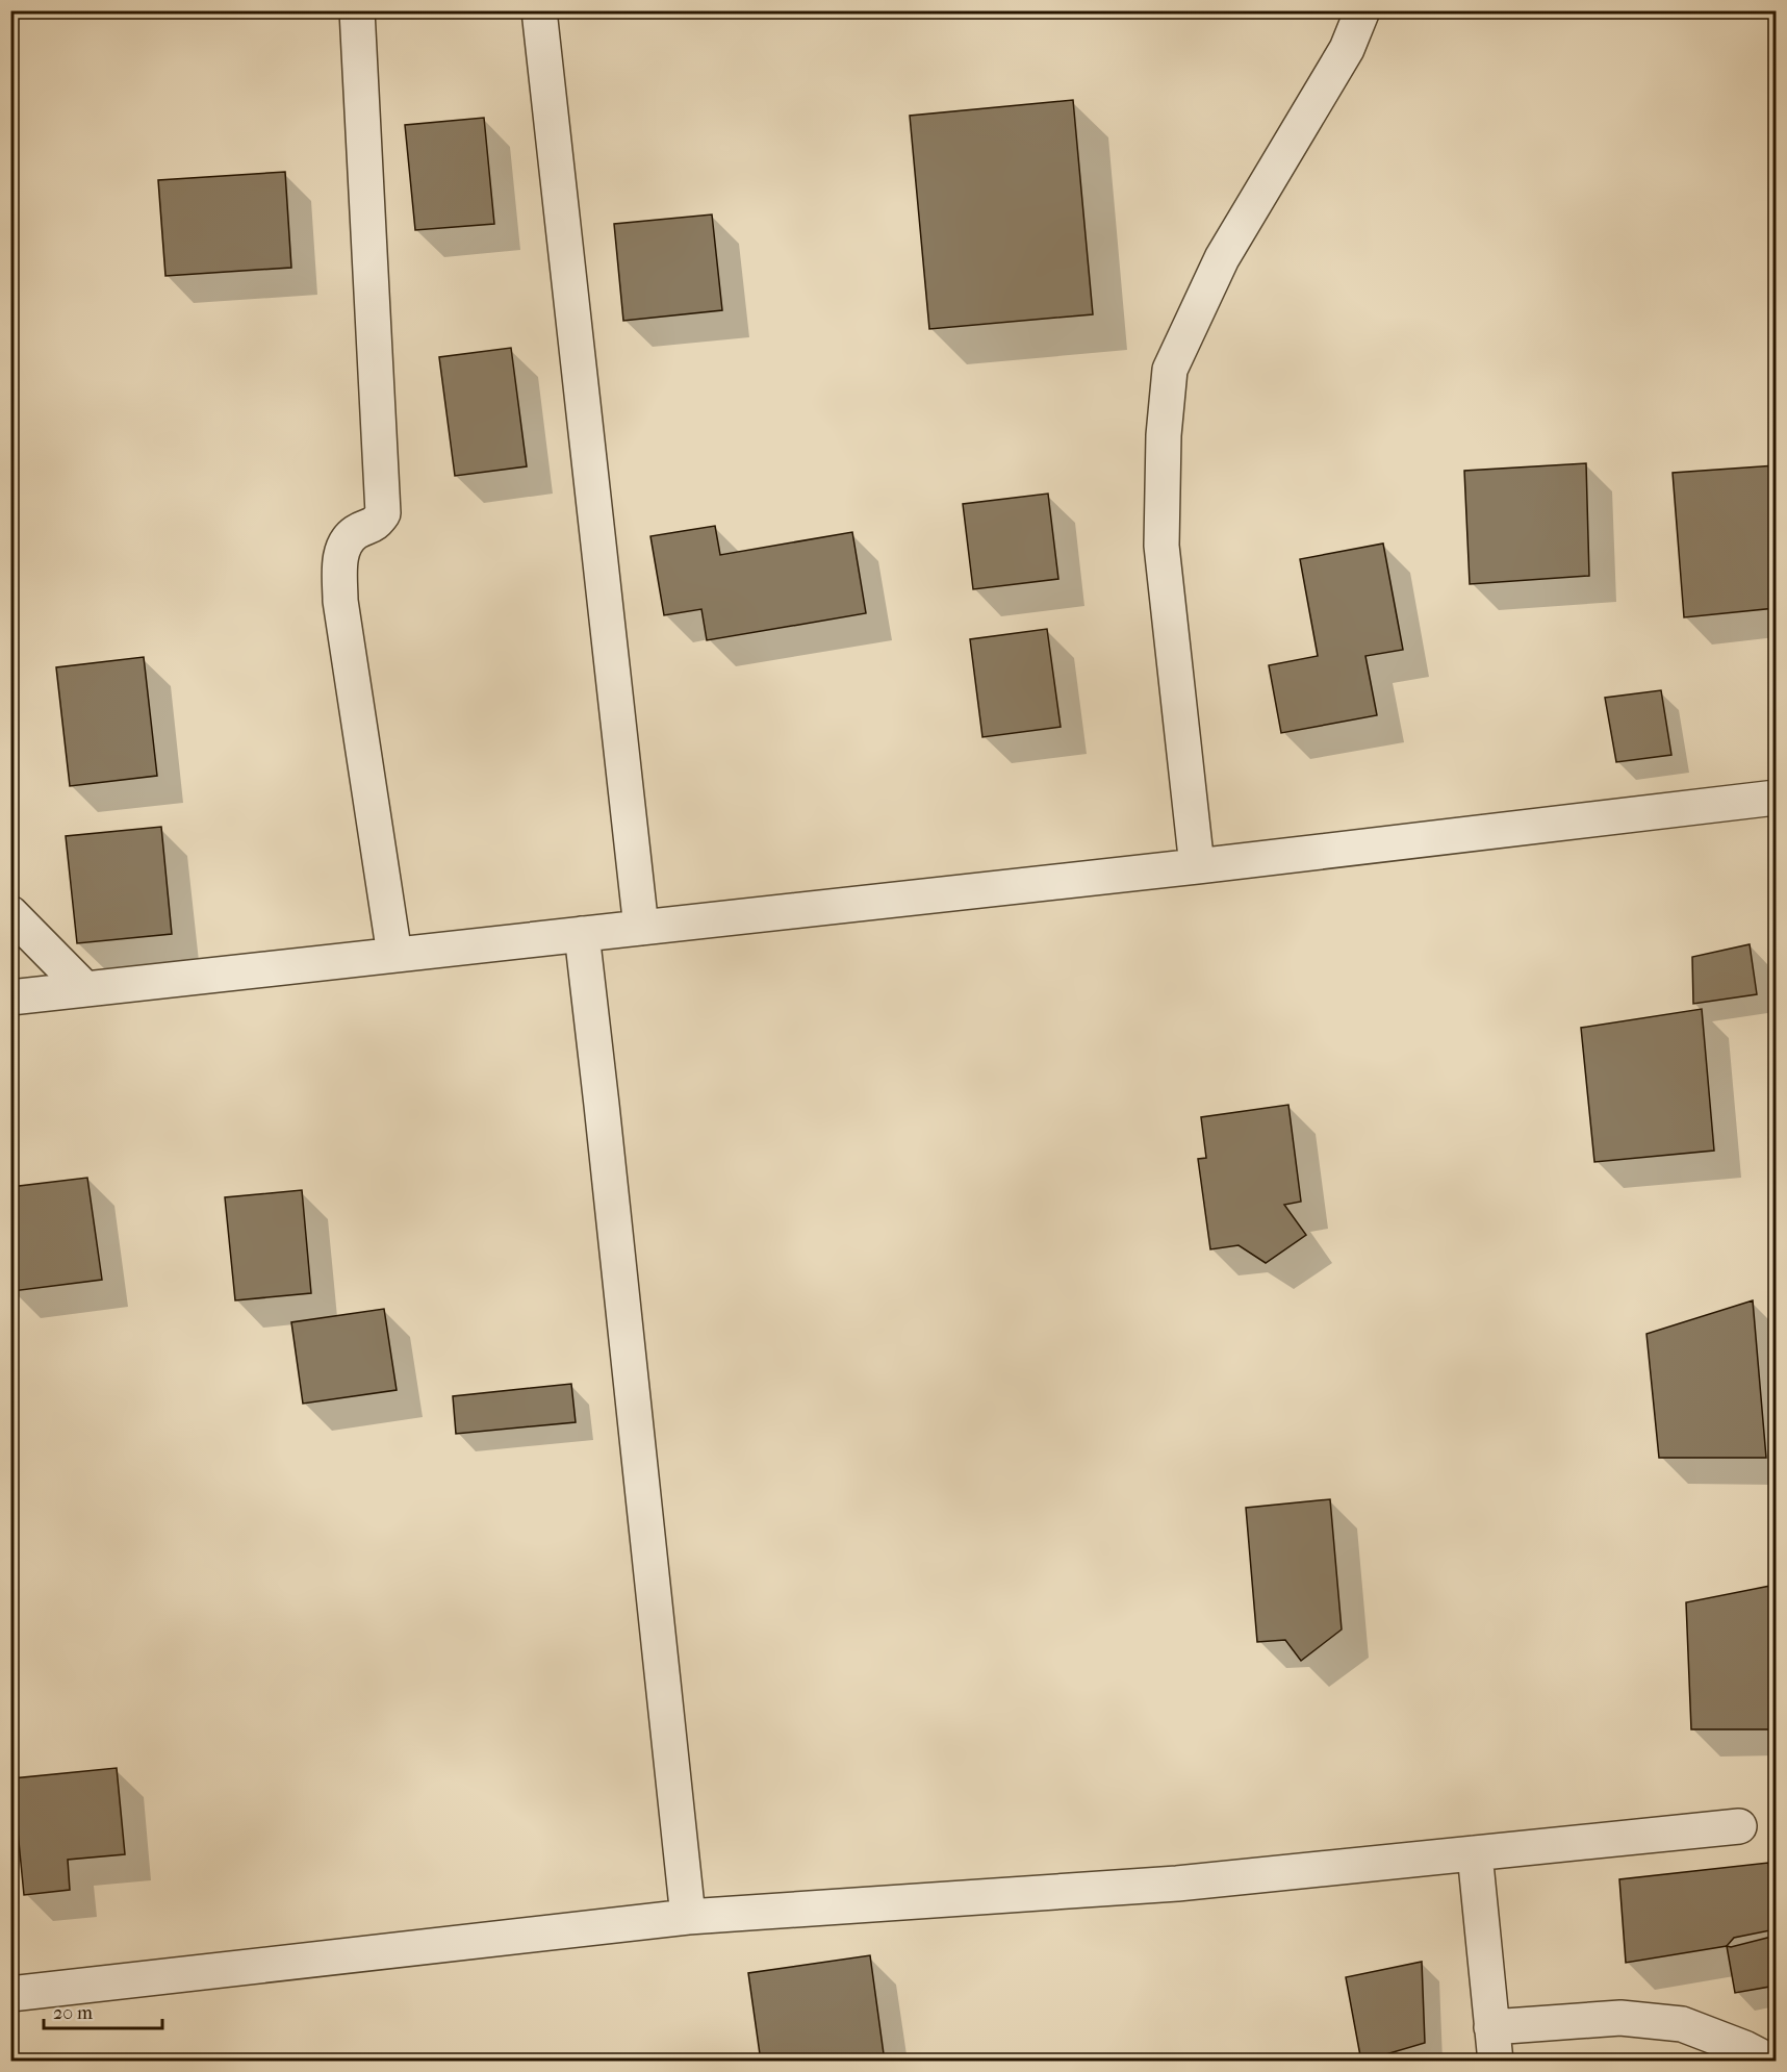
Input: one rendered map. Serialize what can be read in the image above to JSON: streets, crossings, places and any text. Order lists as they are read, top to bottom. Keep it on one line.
{"scale_bar":"20 m"}
